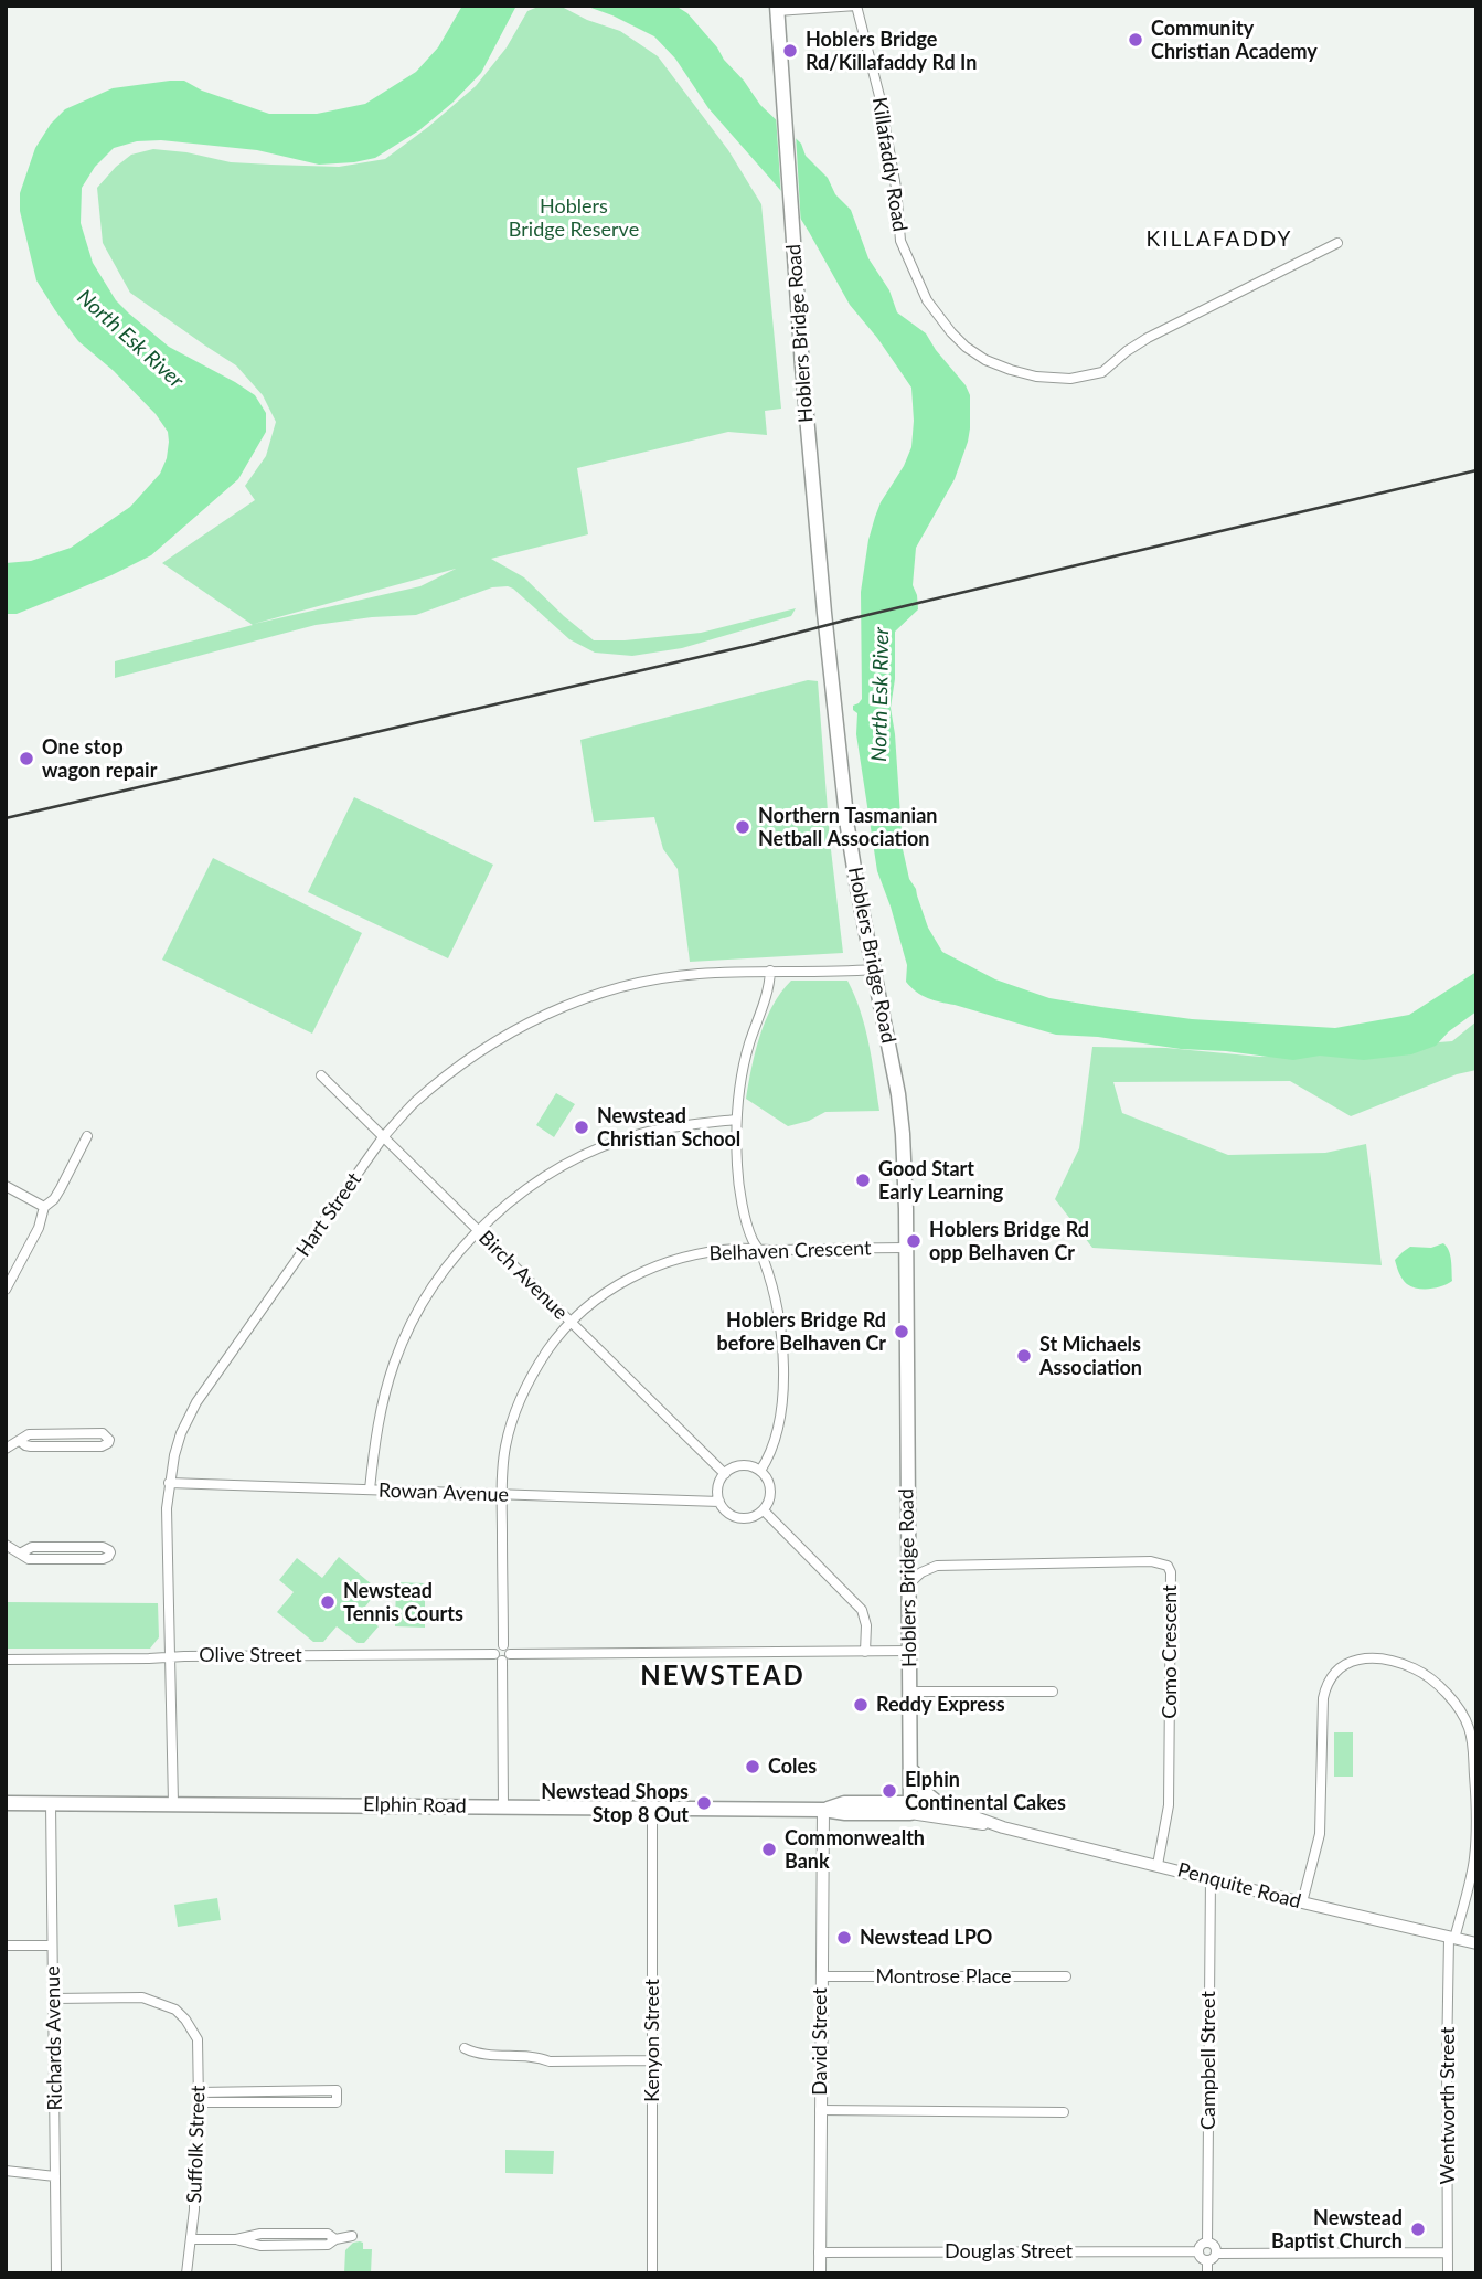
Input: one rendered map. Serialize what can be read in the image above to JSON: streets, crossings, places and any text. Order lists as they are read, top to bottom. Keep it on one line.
{"streets":{"highway":["Hoblers Bridge Road","Elphin Road"],"street":["Killafaddy Road","Hart Street","Belhaven Crescent","Birch Avenue","Rowan Avenue","Como Crescent","Olive Street","Penquite Road","Montrose Place","Richards Avenue","Kenyon Street","David Street","Campbell Street","Wentworth Street","Suffolk Street","Douglas Street"]},"crossings":[["Killafaddy Road","Hoblers Bridge Road"],["Hoblers Bridge Road","Hart Street"],["Hoblers Bridge Road","Belhaven Crescent"],["Hoblers Bridge Road","Como Crescent"],["Hoblers Bridge Road","Olive Street"],["Hoblers Bridge Road","Elphin Road"],["Hoblers Bridge Road","Penquite Road"],["Hart Street","Birch Avenue"],["Hart Street","Rowan Avenue"],["Hart Street","Olive Street"],["Hart Street","Elphin Road"],["Belhaven Crescent","Birch Avenue"],["Belhaven Crescent","Rowan Avenue"],["Belhaven Crescent","Olive Street"],["Belhaven Crescent","Elphin Road"],["Birch Avenue","Rowan Avenue"],["Como Crescent","Penquite Road"],["Elphin Road","Penquite Road"],["Elphin Road","Richards Avenue"],["Elphin Road","Kenyon Street"],["Elphin Road","David Street"],["Penquite Road","Campbell Street"],["Penquite Road","Wentworth Street"],["Montrose Place","David Street"],["Richards Avenue","Suffolk Street"],["David Street","Douglas Street"],["Campbell Street","Douglas Street"]],"districts":["KILLAFADDY","NEWSTEAD"],"water":["North Esk River"],"parks":["Hoblers Bridge Reserve"],"places":["Community Christian Academy","Hoblers Bridge Rd/Killafaddy Rd In","One stop wagon repair","Northern Tasmanian Netball Association","Newstead Christian School","Good Start Early Learning","Hoblers Bridge Rd opp Belhaven Cr","Hoblers Bridge Rd before Belhaven Cr","St Michaels Association","Newstead Tennis Courts","Reddy Express","Coles","Elphin Continental Cakes","Newstead Shops Stop 8 Out","Commonwealth Bank","Newstead LPO","Newstead Baptist Church"]}
